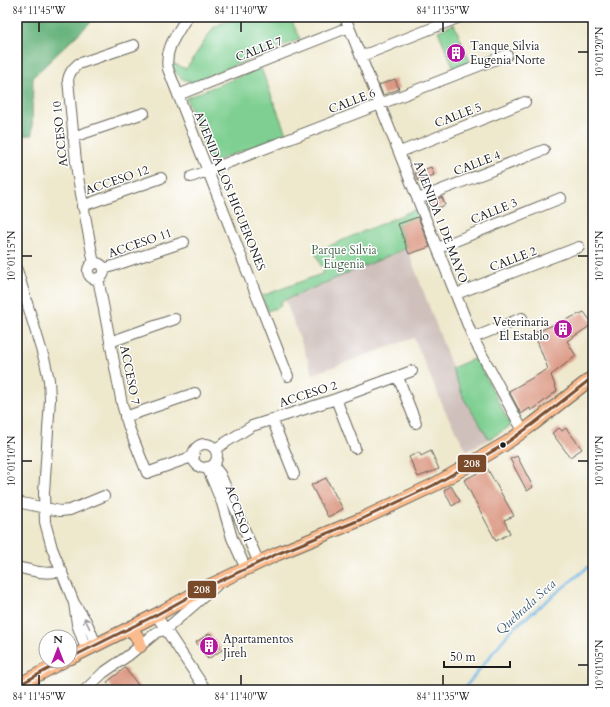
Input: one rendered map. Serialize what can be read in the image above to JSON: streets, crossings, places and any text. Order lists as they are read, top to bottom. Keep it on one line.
{"streets":{"street":["CALLE 7","CALLE 6","CALLE 5","ACCESO 10","CALLE 4","ACCESO 12","AVENIDA LOS HIGUERONES","CALLE 3","AVENIDA 1 DE MAYO","ACCESO 11","CALLE 2","ACCESO 7","ACCESO 2","ACCESO 1"]},"crossings":[["CALLE 7","AVENIDA LOS HIGUERONES"],["CALLE 7","AVENIDA 1 DE MAYO"],["CALLE 6","AVENIDA LOS HIGUERONES"],["CALLE 6","AVENIDA 1 DE MAYO"],["CALLE 5","AVENIDA 1 DE MAYO"],["ACCESO 10","ACCESO 12"],["ACCESO 10","ACCESO 11"],["ACCESO 10","ACCESO 7"],["CALLE 4","AVENIDA 1 DE MAYO"],["CALLE 3","AVENIDA 1 DE MAYO"],["AVENIDA 1 DE MAYO","CALLE 2"],["ACCESO 11","ACCESO 7"],["ACCESO 7","ACCESO 2"],["ACCESO 7","ACCESO 1"],["ACCESO 2","ACCESO 1"]],"water":["Quebrada Seca"],"parks":["Parque Silvia Eugenia"],"places":{"building":["Tanque Silvia Eugenia Norte","Veterinaria El Establo","Apartamentos Jireh"]},"lines":["transit line 208"],"scale_bar":"50 m","north":"top","coordinates":["84°11'45\"W","84°11'40\"W","84°11'35\"W","10°01'20\"N","10°01'15\"N","10°01'10\"N","10°01'05\"N"]}
